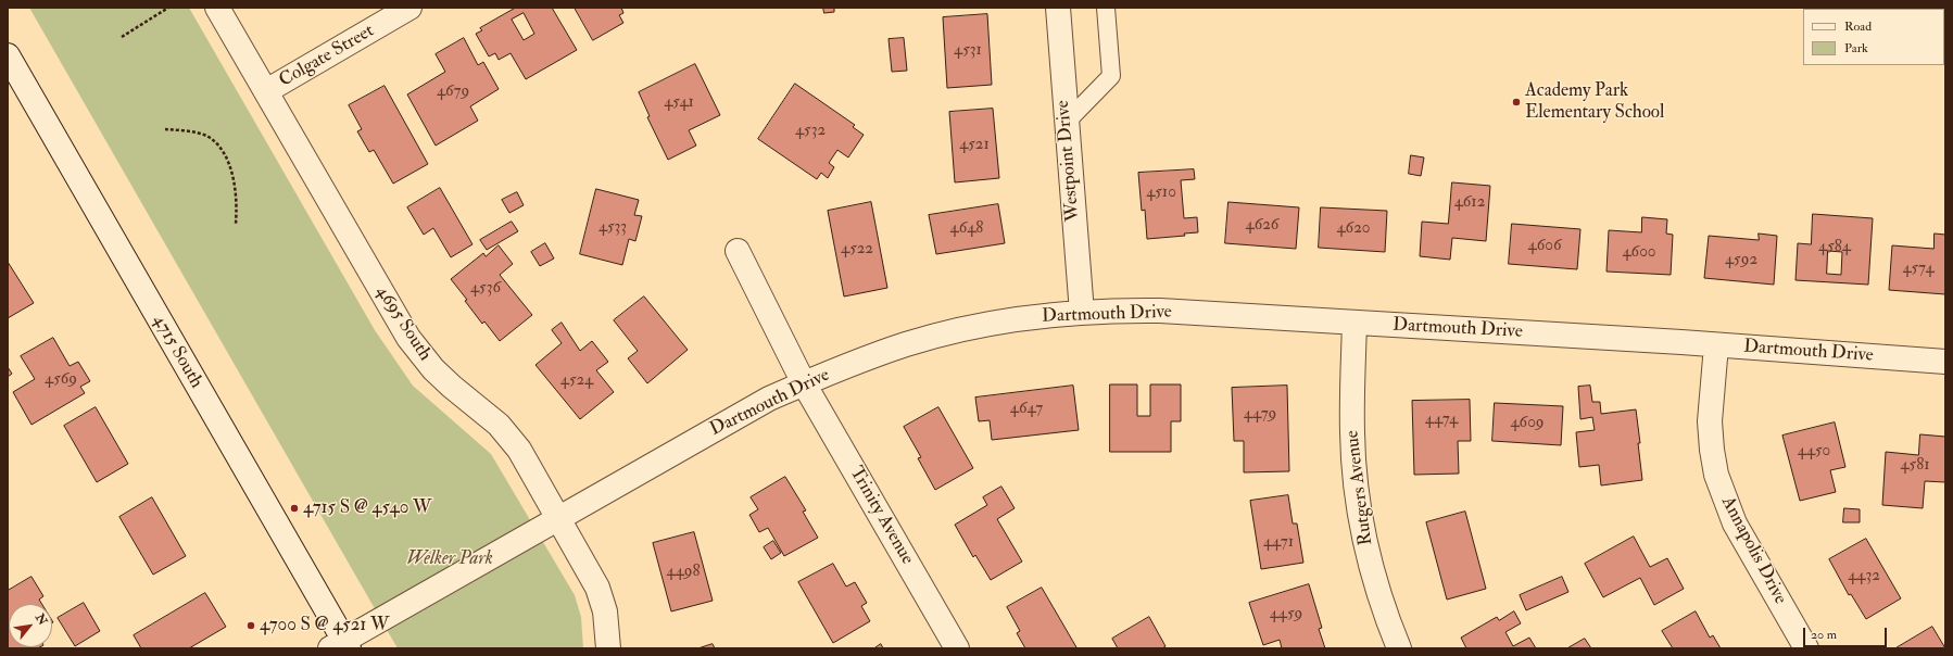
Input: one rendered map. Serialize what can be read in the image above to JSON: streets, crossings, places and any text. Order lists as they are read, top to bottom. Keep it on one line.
{"streets":{"street":["Colgate Street","Westpoint Drive","Dartmouth Drive","4695 South","4715 South","Rutgers Avenue","Trinity Avenue","Annapolis Drive"]},"crossings":[["Colgate Street","4695 South"],["Westpoint Drive","Dartmouth Drive"],["Dartmouth Drive","4695 South"],["Dartmouth Drive","4715 South"],["Dartmouth Drive","Rutgers Avenue"],["Dartmouth Drive","Trinity Avenue"],["Dartmouth Drive","Annapolis Drive"]],"parks":["Welker Park"],"places":["Academy Park Elementary School","4715 S @ 4540 W","4700 S @ 4521 W"],"house_numbers":["4531","4679","4541","4532","4521","4510","4612","4626","4533","4648","4620","4606","4584","4522","4600","4592","4574","4536","4569","4524","4647","4479","4474","4609","4450","4581","4471","4498","4432","4459"],"legend":["Road","Park"],"scale_bar":"20 m","north":"top right"}
